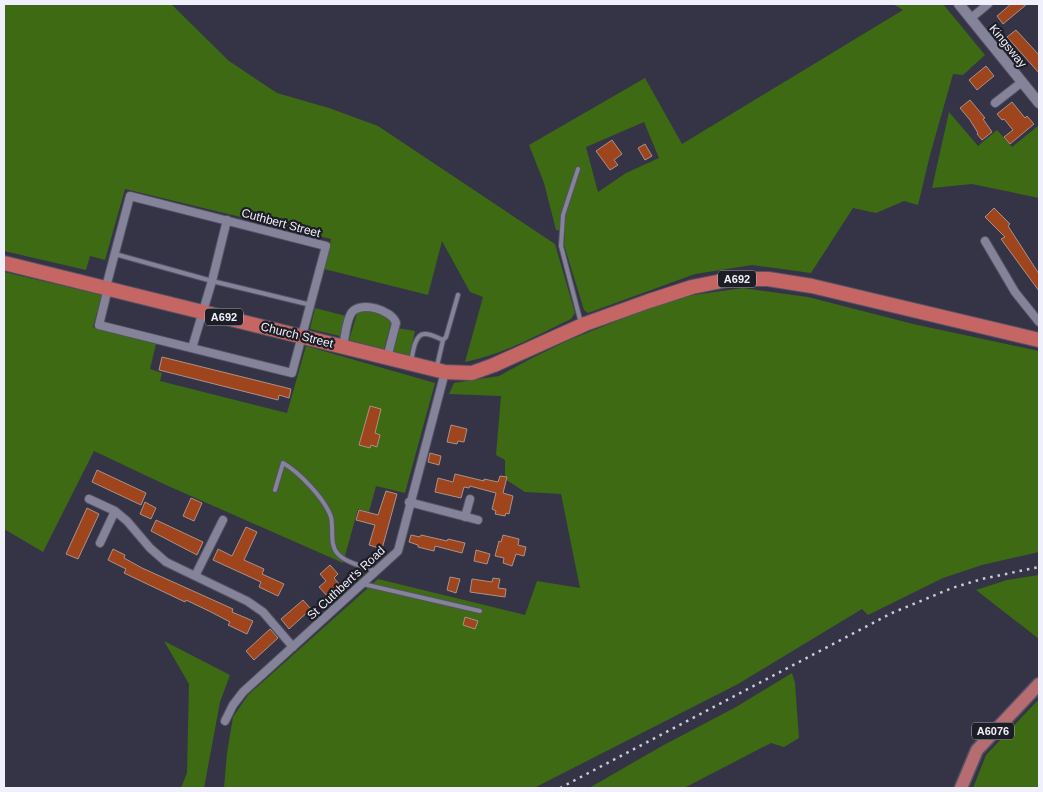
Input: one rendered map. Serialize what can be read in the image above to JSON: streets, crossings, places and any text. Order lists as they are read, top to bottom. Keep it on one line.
{"streets":{"highway":["A692","Church Street"],"main road":["A6076"],"street":["Kingsway","Cuthbert Street","St Cuthbert's Road"]},"crossings":[["Cuthbert Street","Church Street"],["A692","Church Street"],["A692","St Cuthbert's Road"],["Church Street","St Cuthbert's Road"]]}
